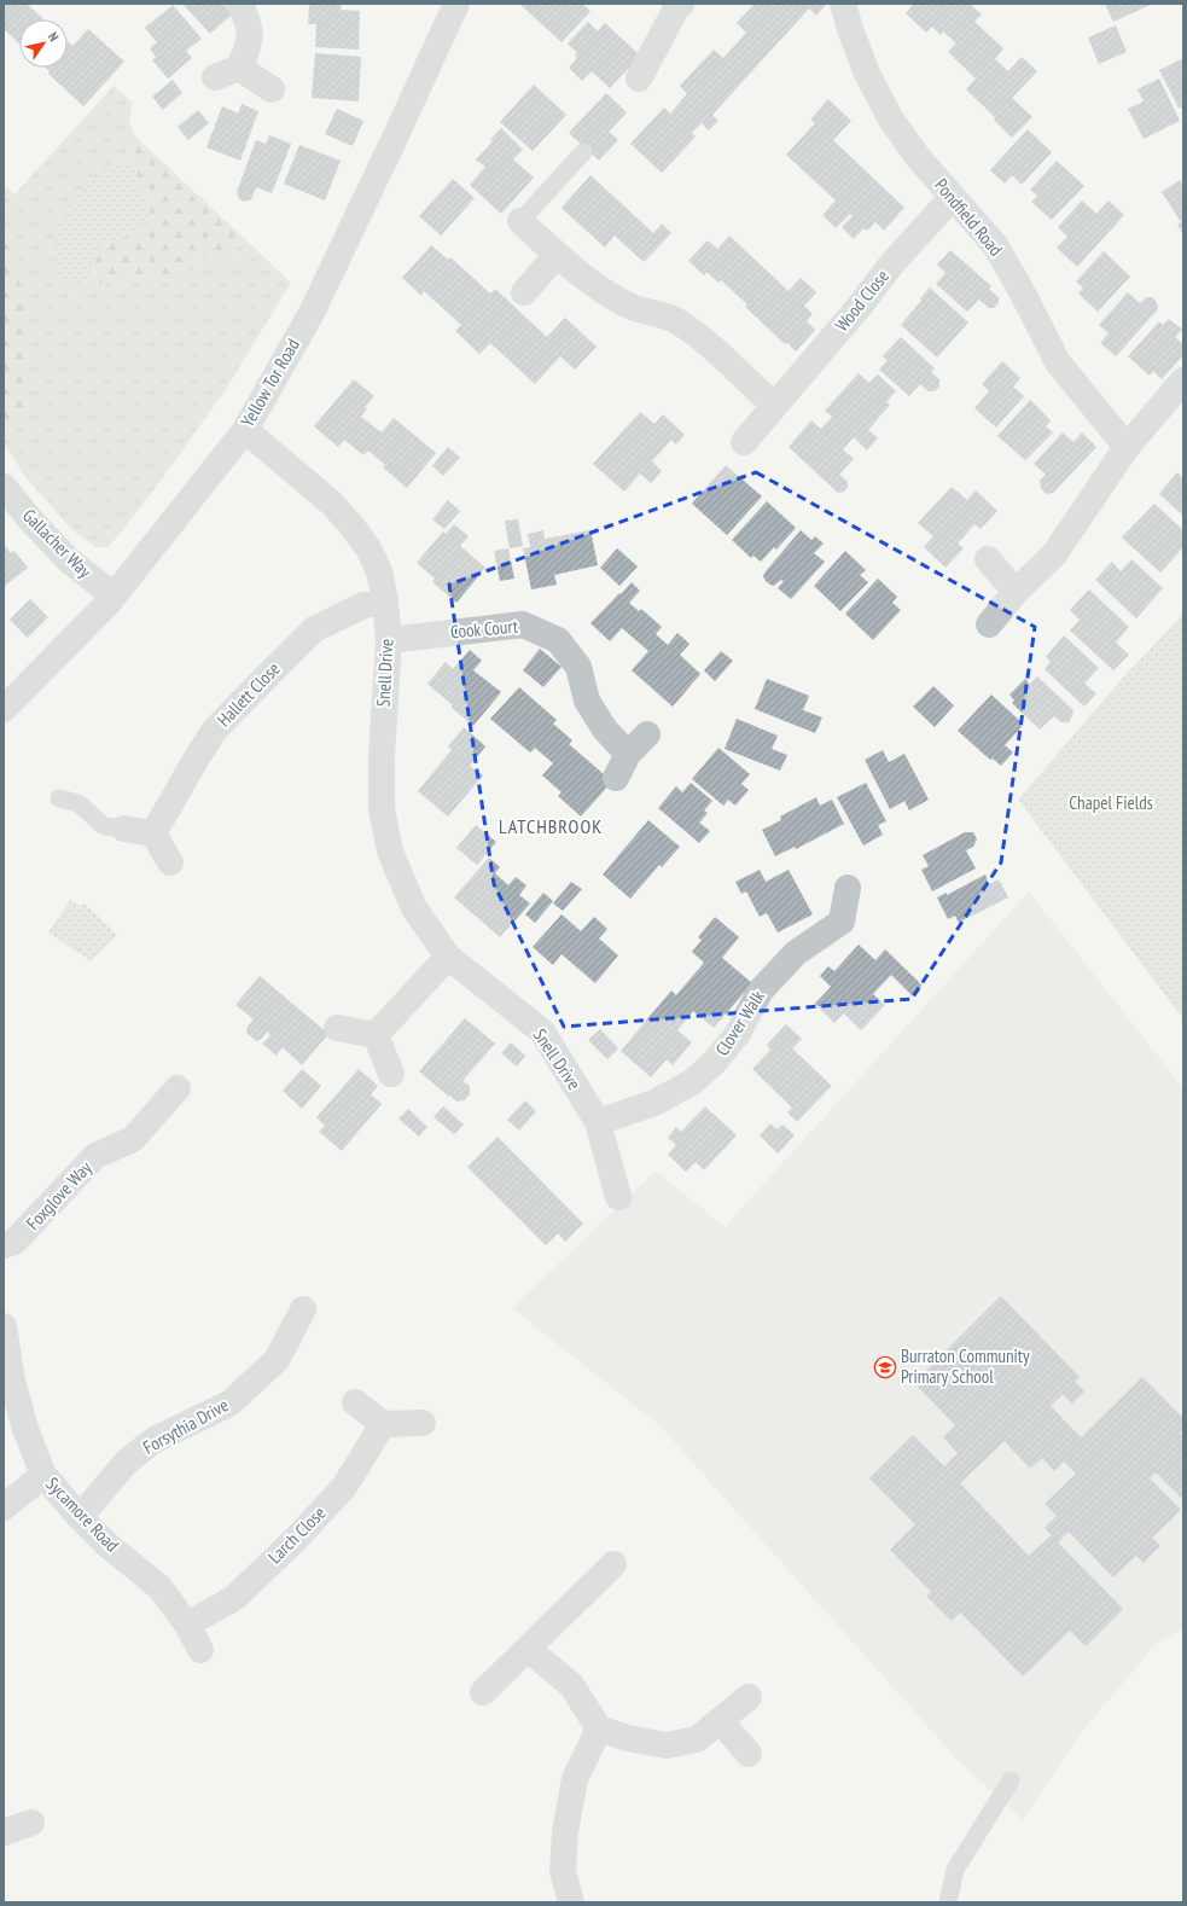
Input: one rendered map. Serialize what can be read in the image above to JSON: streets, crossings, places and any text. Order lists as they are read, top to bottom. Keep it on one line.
{"streets":{"street":["Pondfield Road","Wood Close","Yellow Tor Road","Gallacher Way","Cook Court","Snell Drive","Hallett Close","Clover Walk","Foxglove Way","Forsythia Drive","Sycamore Road","Larch Close"]},"crossings":[["Pondfield Road","Wood Close"],["Yellow Tor Road","Gallacher Way"],["Yellow Tor Road","Snell Drive"],["Cook Court","Snell Drive"],["Snell Drive","Hallett Close"],["Snell Drive","Clover Walk"],["Forsythia Drive","Sycamore Road"],["Sycamore Road","Larch Close"]],"districts":["LATCHBROOK"],"parks":["Chapel Fields"],"places":{"school or university":["Burraton Community Primary School"]},"north":"top right"}
